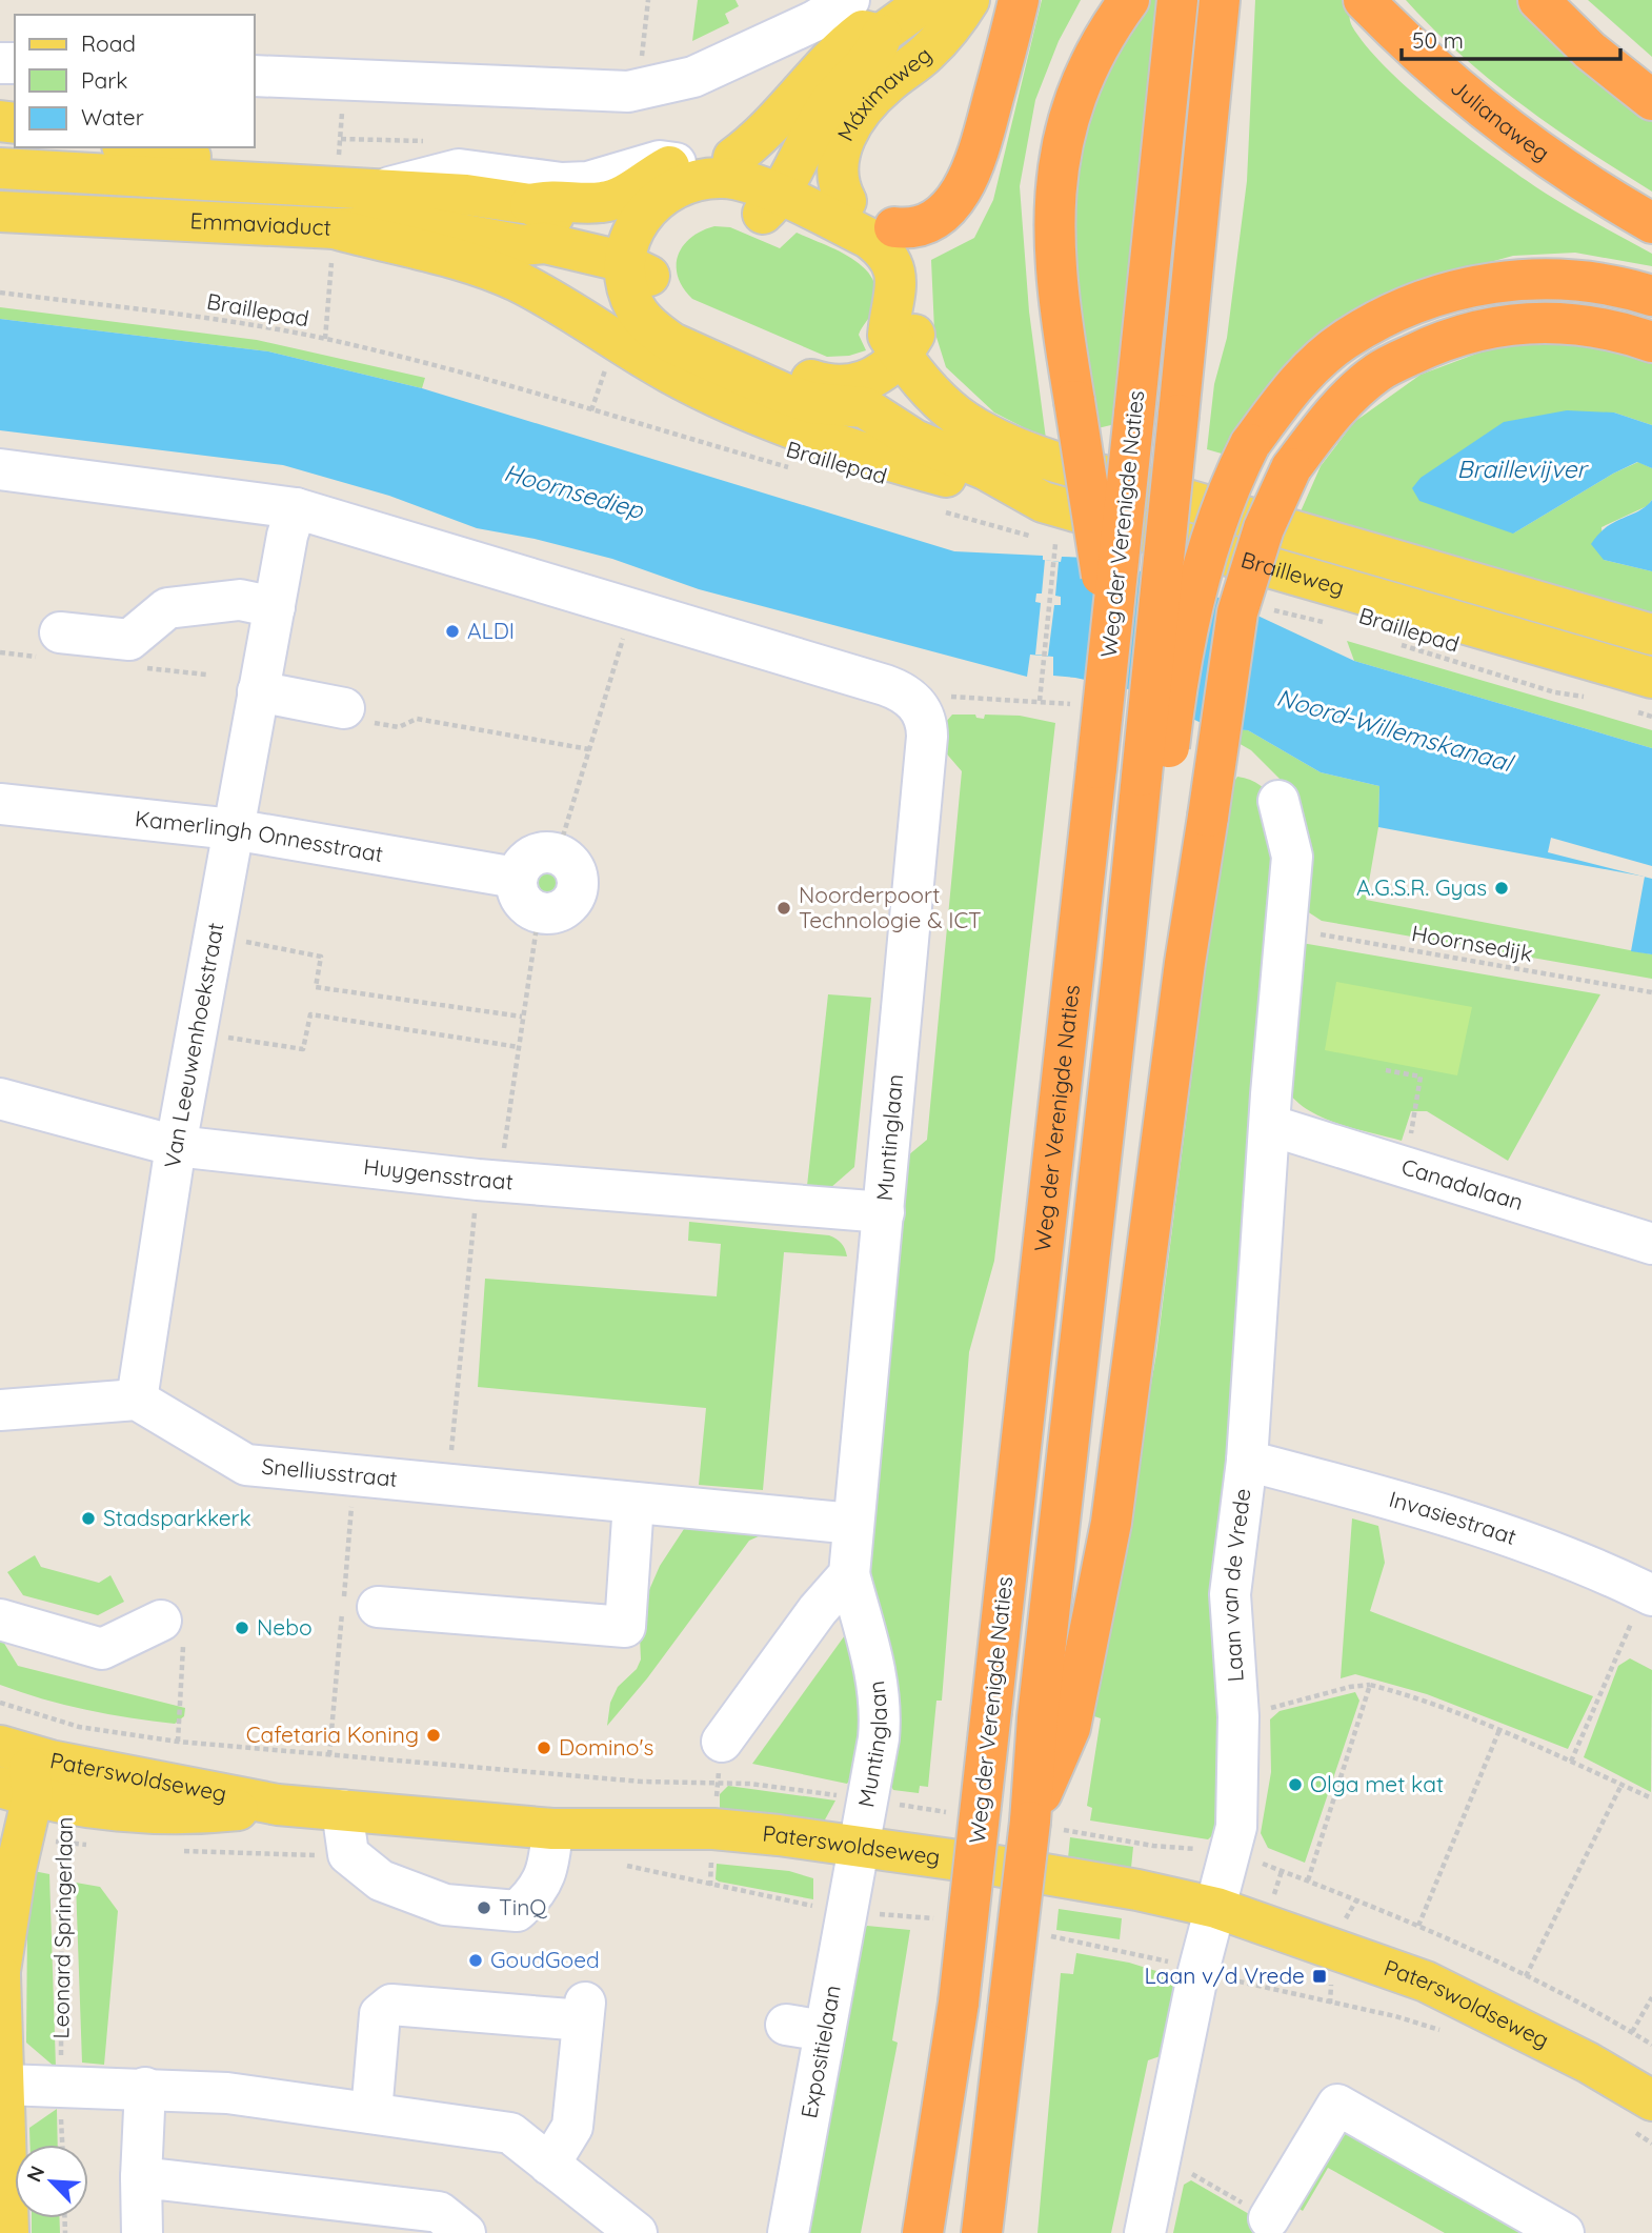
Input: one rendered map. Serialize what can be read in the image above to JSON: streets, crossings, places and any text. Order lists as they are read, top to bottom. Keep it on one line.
{"streets":{"highway":["Julianaweg","Weg der Verenigde Naties"],"main road":["Máximaweg","Emmaviaduct","Brailleweg","Paterswoldseweg","Leonard Springerlaan"],"street":["Kamerlingh Onnesstraat","Van Leeuwenhoekstraat","Muntinglaan","Huygensstraat","Canadalaan","Snelliusstraat","Invasiestraat","Laan van de Vrede","Expositielaan"],"path":["Braillepad","Hoornsedijk"]},"crossings":[["Máximaweg","Emmaviaduct"],["Kamerlingh Onnesstraat","Van Leeuwenhoekstraat"],["Hoornsedijk","Laan van de Vrede"],["Van Leeuwenhoekstraat","Huygensstraat"],["Van Leeuwenhoekstraat","Snelliusstraat"],["Muntinglaan","Huygensstraat"],["Muntinglaan","Snelliusstraat"],["Muntinglaan","Paterswoldseweg"],["Muntinglaan","Expositielaan"],["Canadalaan","Laan van de Vrede"],["Invasiestraat","Laan van de Vrede"],["Laan van de Vrede","Paterswoldseweg"],["Paterswoldseweg","Leonard Springerlaan"],["Paterswoldseweg","Expositielaan"]],"water":["Braillevijver","Hoornsediep","Noord-Willemskanaal"],"places":{"other":["ALDI","A.G.S.R. Gyas","Noorderpoort Technologie & ICT","Stadsparkkerk","Nebo","Cafetaria Koning","Domino's","Olga met kat","TinQ","GoudGoed"],"transit":["Laan v/d Vrede"]},"legend":["Road","Park","Water"],"scale_bar":"50 m","north":"top left"}
